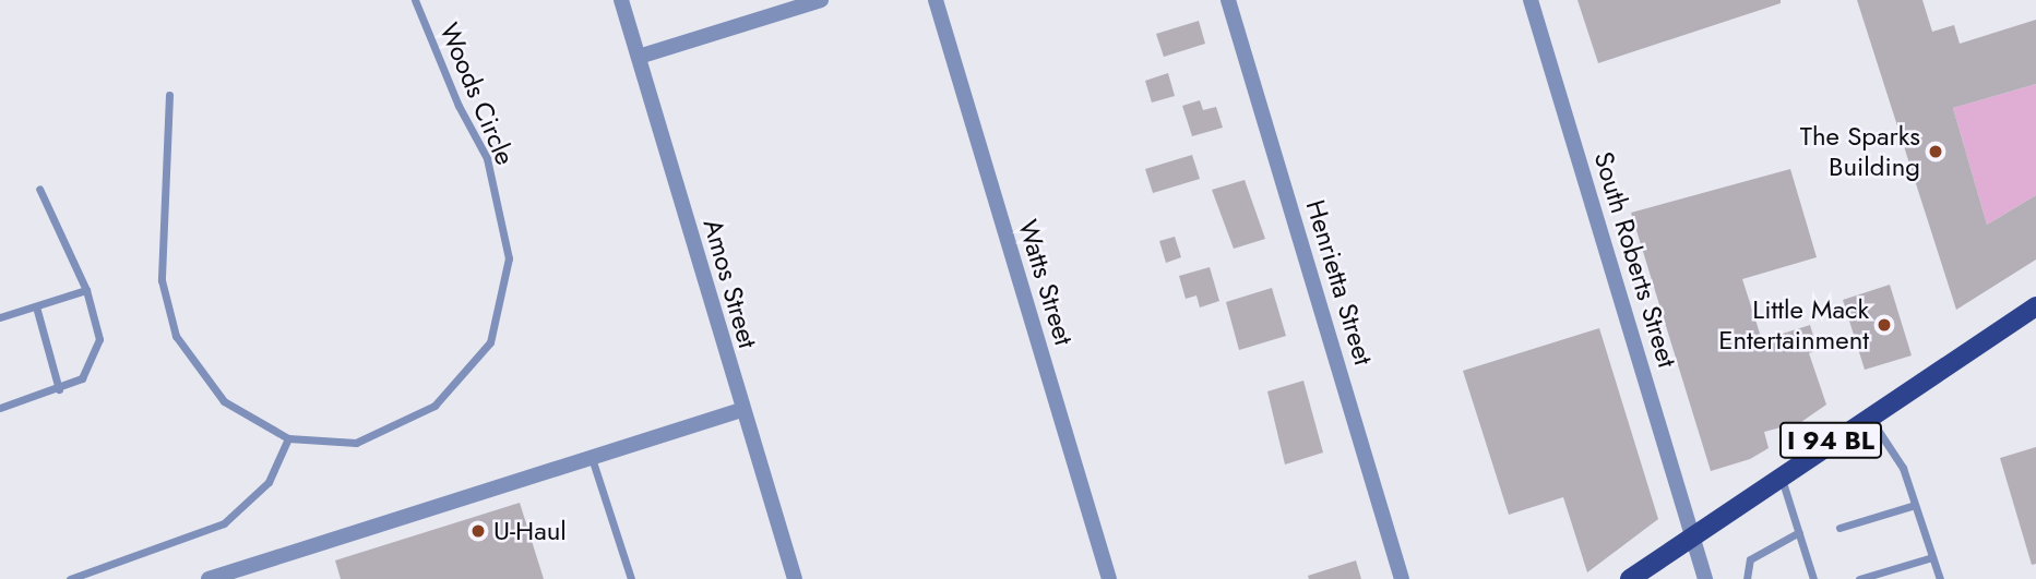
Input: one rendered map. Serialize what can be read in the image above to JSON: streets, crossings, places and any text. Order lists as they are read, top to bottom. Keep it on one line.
{"streets":{"main road":["I 94 BL"],"street":["South Roberts Street","Watts Street","Henrietta Street","Amos Street"],"lane":["Woods Circle"]},"crossings":[["South Roberts Street","I 94 BL"]],"places":["The Sparks Building","Little Mack Entertainment","U-Haul"]}
